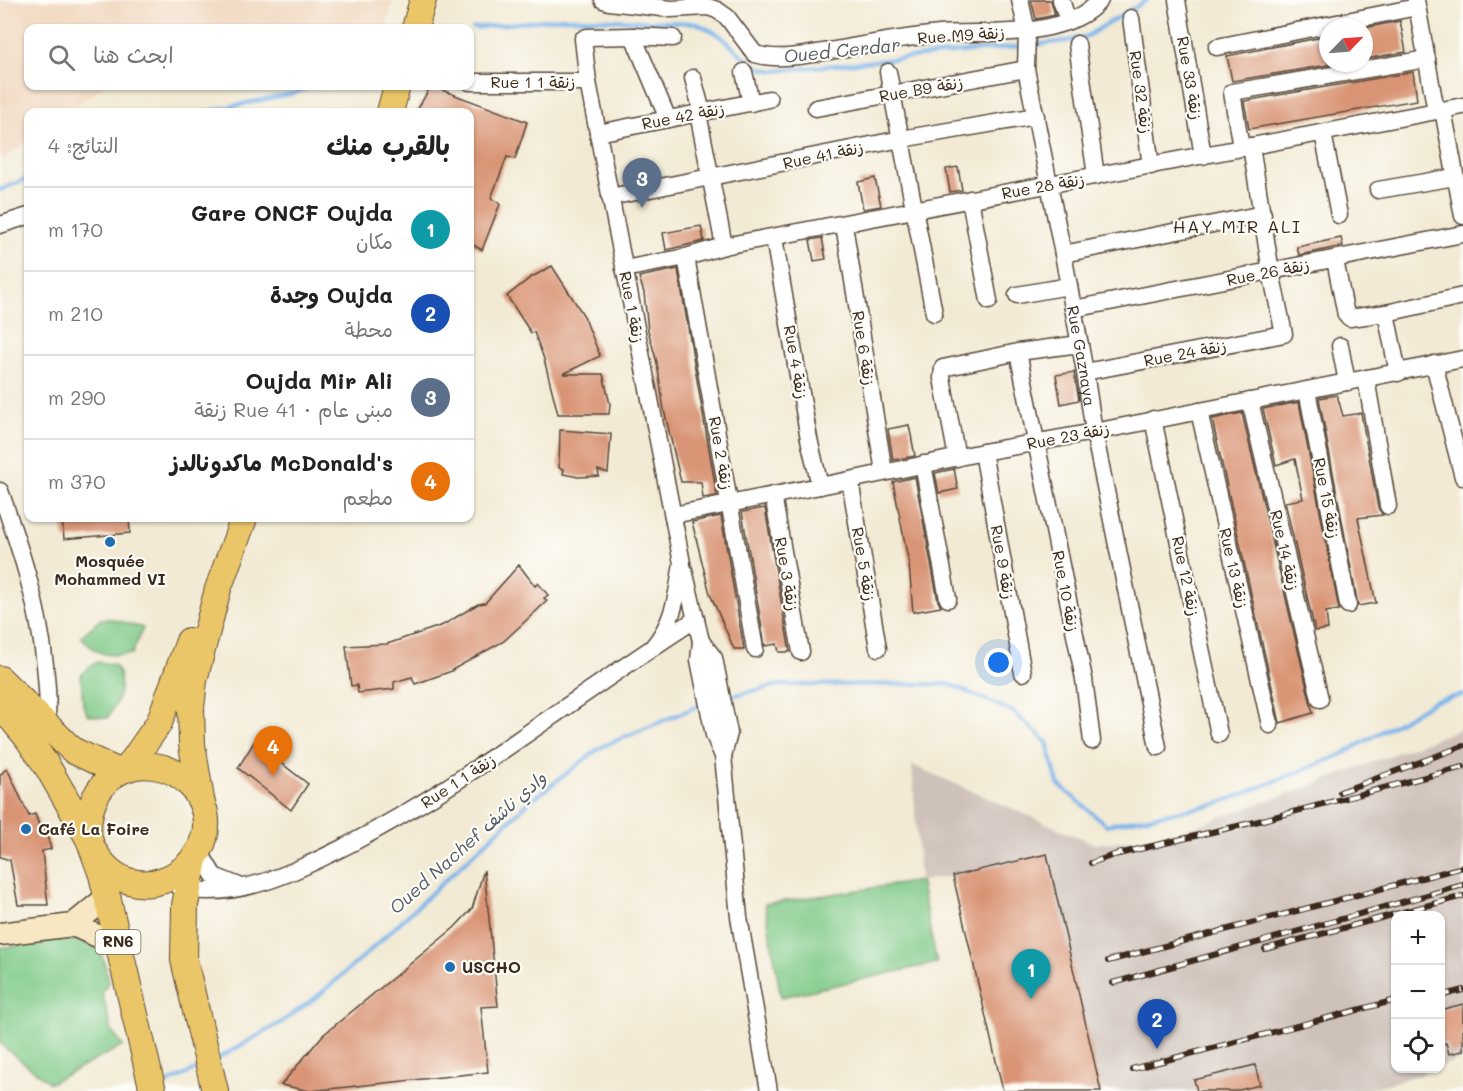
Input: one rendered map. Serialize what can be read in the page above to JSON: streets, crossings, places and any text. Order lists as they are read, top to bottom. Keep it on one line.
{"streets":{"main road":["RN6"],"street":["Rue M9 زنقة","Rue 33 زنقة","Rue 1 زنقة 1","Rue B9 زنقة","Rue 32 زنقة","Rue 42 زنقة","Rue 41 زنقة","Rue 28 زنقة","Rue 26 زنقة","Rue زنقة 1","Rue 6 زنقة","Rue 24 زنقة","Rue Gaznaya","Rue 4 زنقة","Rue 23 زنقة","Rue 2 زنقة","Rue 15 زنقة","Rue 14 زنقة","Rue 9 زنقة","Rue 5 زنقة","Rue 13 زنقة","Rue 3 زنقة","Rue 12 زنقة","Rue 10 زنقة"]},"crossings":[["Rue M9 زنقة","Rue Gaznaya"],["Rue 33 زنقة","Rue 28 زنقة"],["Rue 1 زنقة 1","Rue زنقة 1"],["Rue 1 زنقة 1","RN6"],["Rue B9 زنقة","Rue Gaznaya"],["Rue 32 زنقة","Rue 28 زنقة"],["Rue 42 زنقة","Rue زنقة 1"],["Rue 41 زنقة","Rue زنقة 1"],["Rue 41 زنقة","Rue Gaznaya"],["Rue 28 زنقة","Rue زنقة 1"],["Rue 28 زنقة","Rue 6 زنقة"],["Rue 28 زنقة","Rue Gaznaya"],["Rue 28 زنقة","Rue 4 زنقة"],["Rue 28 زنقة","Rue 2 زنقة"],["Rue 26 زنقة","Rue 24 زنقة"],["Rue 26 زنقة","Rue Gaznaya"],["Rue زنقة 1","Rue 23 زنقة"],["Rue 6 زنقة","Rue 23 زنقة"],["Rue 24 زنقة","Rue Gaznaya"],["Rue Gaznaya","Rue 23 زنقة"],["Rue 4 زنقة","Rue 23 زنقة"],["Rue 23 زنقة","Rue 2 زنقة"],["Rue 23 زنقة","Rue 15 زنقة"],["Rue 23 زنقة","Rue 14 زنقة"],["Rue 23 زنقة","Rue 9 زنقة"],["Rue 23 زنقة","Rue 5 زنقة"],["Rue 23 زنقة","Rue 13 زنقة"],["Rue 23 زنقة","Rue 3 زنقة"],["Rue 23 زنقة","Rue 12 زنقة"],["Rue 23 زنقة","Rue 10 زنقة"]],"districts":["HAY MIR ALI"],"water":["Oued Cerdar","Oued Nachef وادي ناشف"],"places":["Mosquée Mohammed VI","Café La Foire","USCHO"],"north":"top right","page":{"search":"ابحث هنا","heading":["بالقرب منك","النتائج: 4"],"pins":["3","4","1","2"],"list":[{"mark":"1","name":"Gare ONCF Oujda","note":"مكان","value":"170 m"},{"mark":"2","name":"Oujda وجدة","note":"محطة","value":"210 m"},{"mark":"3","name":"Oujda Mir Ali","note":"مبنى عام · Rue 41 زنقة","value":"290 m"},{"mark":"4","name":"McDonald's ماكدونالدز","note":"مطعم","value":"370 m"}],"map_buttons":["+","−"]}}
